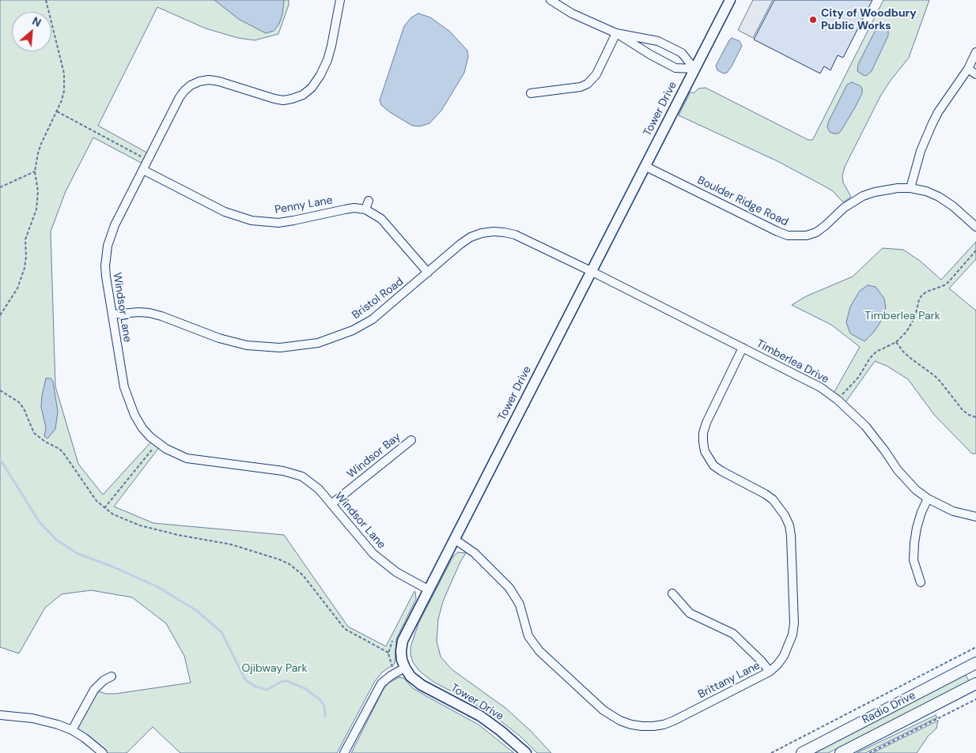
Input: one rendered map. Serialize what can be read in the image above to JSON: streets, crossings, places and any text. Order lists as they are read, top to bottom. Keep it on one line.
{"streets":{"main road":["Radio Drive"],"street":["Tower Drive","Boulder Ridge Road","Penny Lane","Bristol Road","Windsor Lane","Timberlea Drive","Windsor Bay","Brittany Lane"]},"crossings":[["Tower Drive","Boulder Ridge Road"],["Tower Drive","Bristol Road"],["Tower Drive","Windsor Lane"],["Tower Drive","Timberlea Drive"],["Tower Drive","Brittany Lane"],["Penny Lane","Windsor Lane"],["Bristol Road","Windsor Lane"],["Bristol Road","Timberlea Drive"],["Windsor Lane","Windsor Bay"],["Timberlea Drive","Brittany Lane"]],"parks":["Timberlea Park","Ojibway Park"],"places":["City of Woodbury Public Works"],"north":"top right"}
